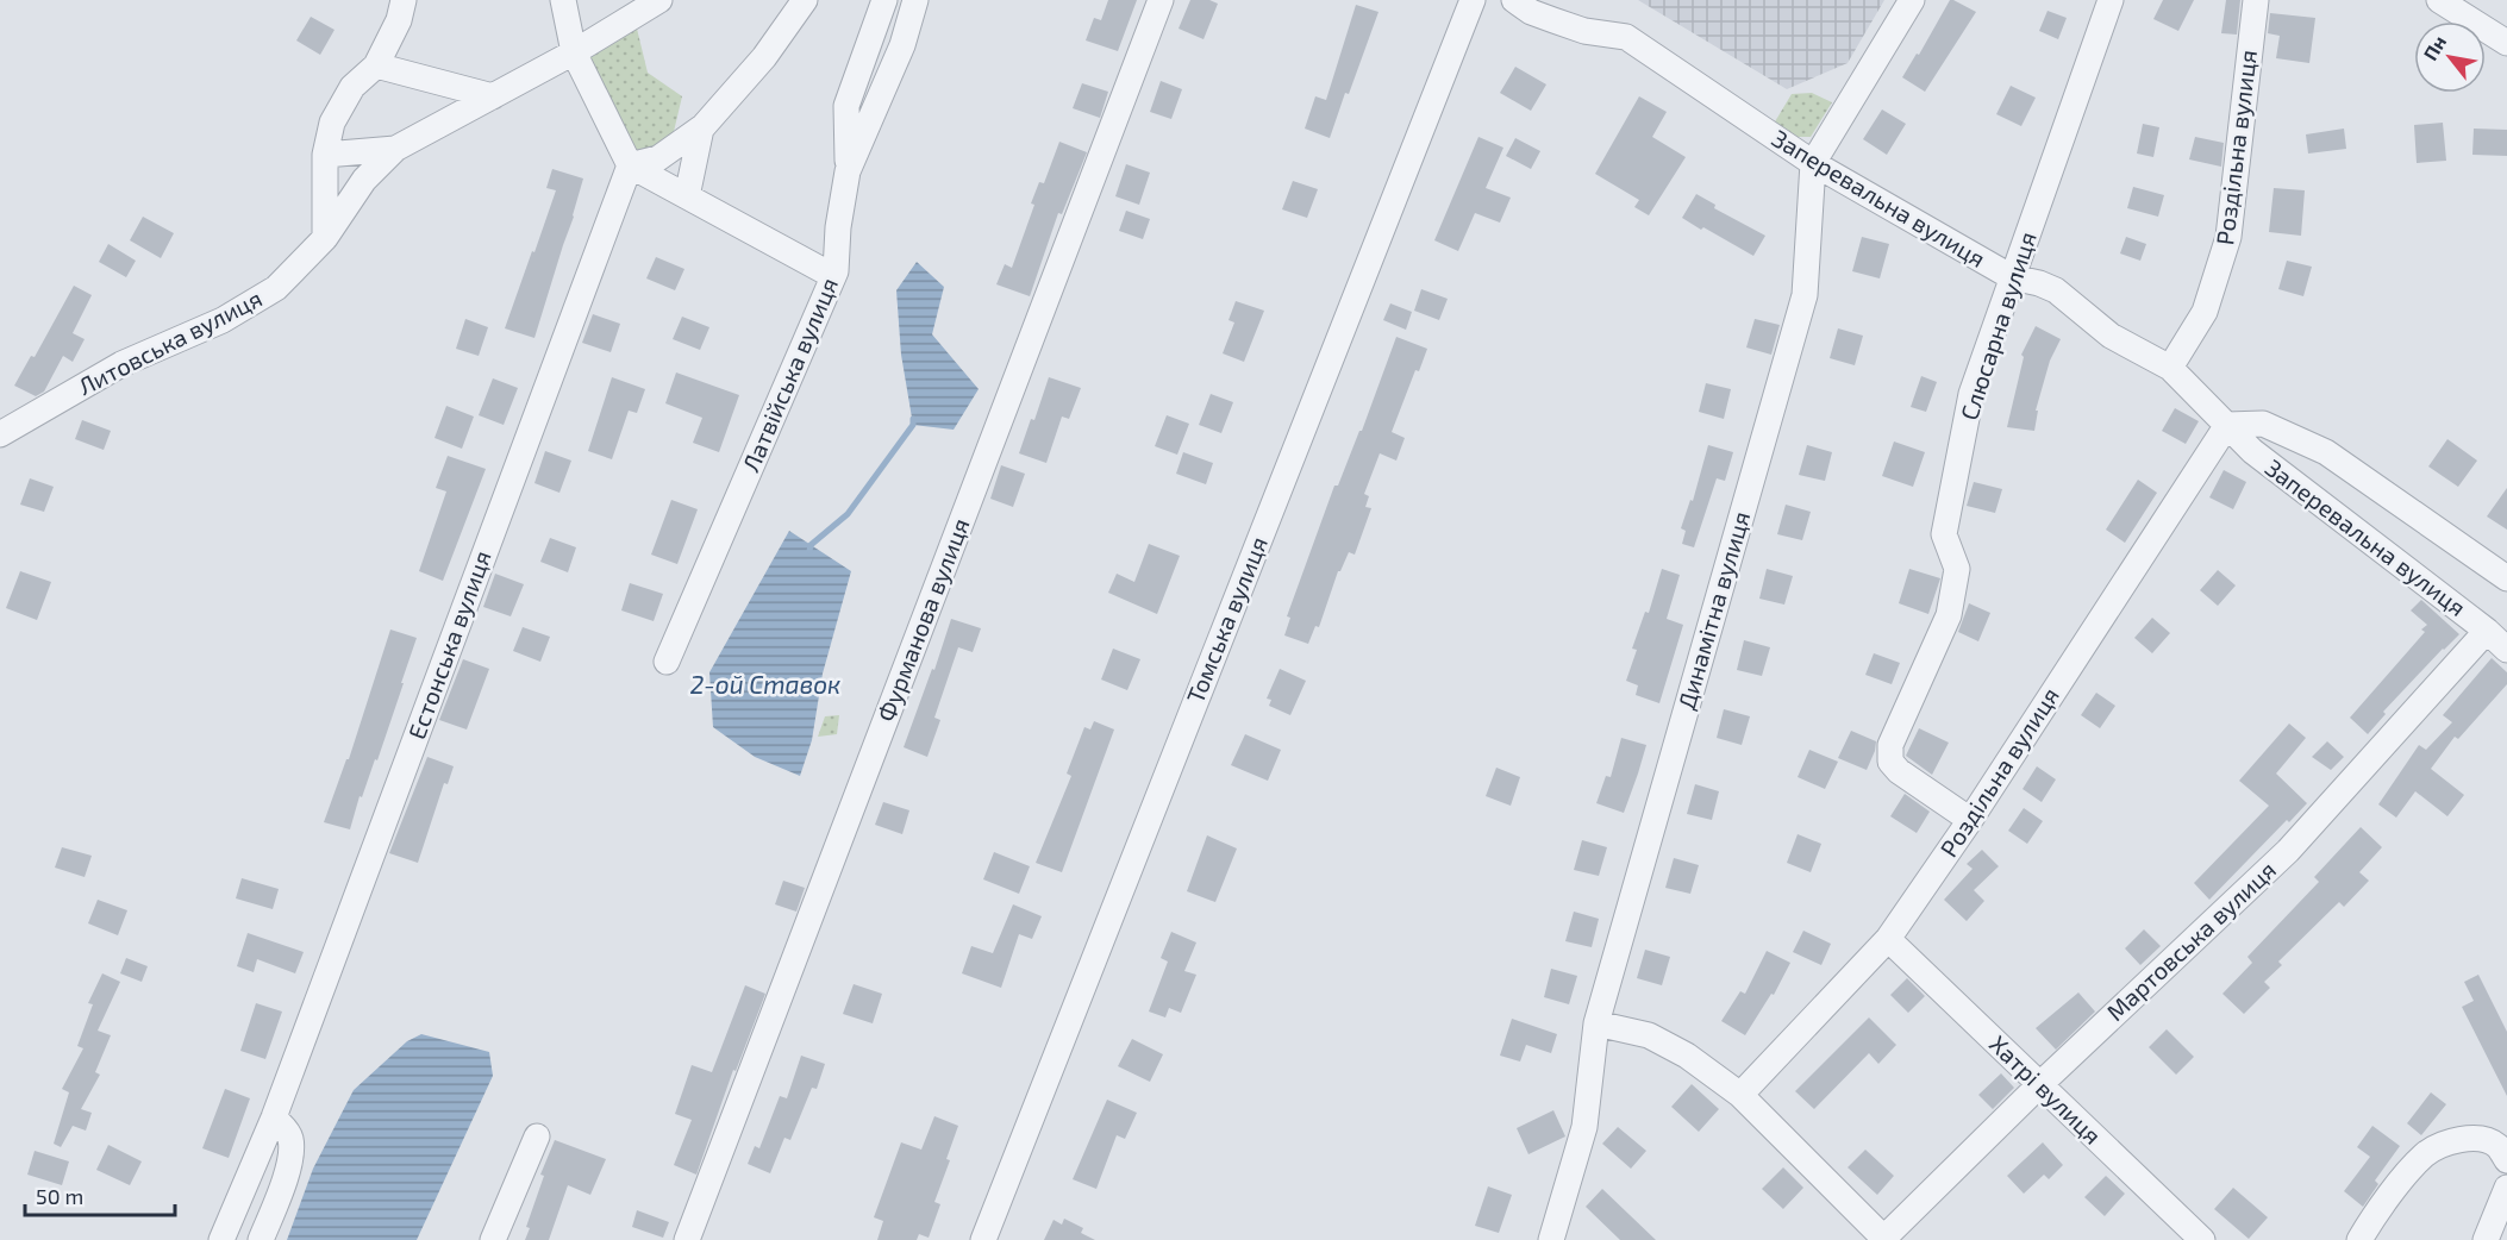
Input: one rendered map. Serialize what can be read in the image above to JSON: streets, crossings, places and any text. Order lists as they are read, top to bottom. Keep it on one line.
{"streets":{"street":["Роздільна вулиця","Заперевальна вулиця","Слюсарна вулиця","Литовська вулиця","Латвiйська вулиця","Динамітна вулиця","Фурманова вулиця","Томська вулиця","Естонська вулиця","Мартовська вулиця","Хатрі вулиця"]},"crossings":[["Роздільна вулиця","Заперевальна вулиця"],["Роздільна вулиця","Слюсарна вулиця"],["Роздільна вулиця","Хатрі вулиця"],["Заперевальна вулиця","Слюсарна вулиця"],["Заперевальна вулиця","Динамітна вулиця"],["Заперевальна вулиця","Мартовська вулиця"],["Мартовська вулиця","Хатрі вулиця"]],"water":["2-ой Ставок"],"scale_bar":"50 m","north":"top left"}
